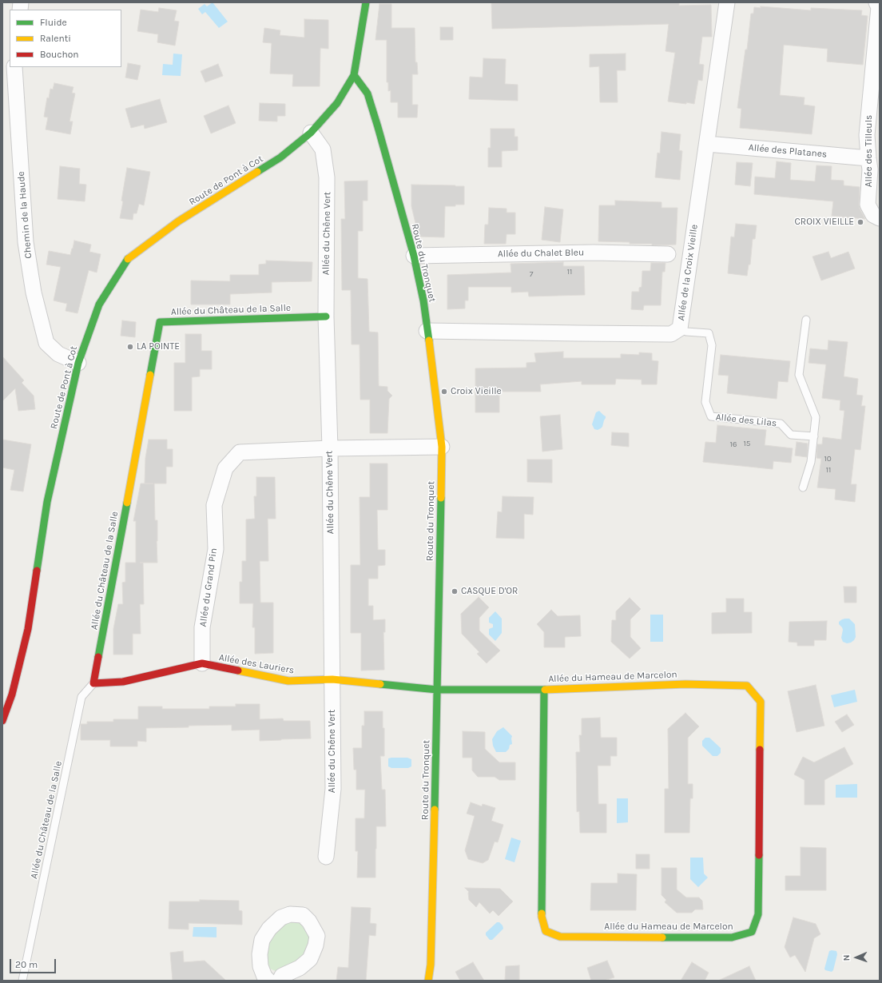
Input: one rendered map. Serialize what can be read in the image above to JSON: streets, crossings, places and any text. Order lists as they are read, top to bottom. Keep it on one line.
{"streets":{"street":["Allée des Platanes","Allée des Tilleuls","Route de Pont à Cot","Chemin de la Haude","Allée du Chêne Vert","Allée du Chalet Bleu","Route du Tronquet","Allée de la Croix Vieille","Allée du Château de la Salle","Allée du Grand Pin","Allée des Lauriers","Allée du Hameau de Marcelon"],"lane":["Allée des Lilas"]},"crossings":[["Allée des Platanes","Allée des Tilleuls"],["Allée des Platanes","Allée de la Croix Vieille"],["Route de Pont à Cot","Chemin de la Haude"],["Route de Pont à Cot","Allée du Chêne Vert"],["Route de Pont à Cot","Route du Tronquet"],["Allée du Chêne Vert","Allée du Château de la Salle"],["Allée du Chêne Vert","Allée du Grand Pin"],["Allée du Chêne Vert","Allée des Lauriers"],["Allée du Chalet Bleu","Route du Tronquet"],["Route du Tronquet","Allée de la Croix Vieille"],["Route du Tronquet","Allée du Grand Pin"],["Route du Tronquet","Allée des Lauriers"],["Route du Tronquet","Allée du Hameau de Marcelon"],["Allée de la Croix Vieille","Allée des Lilas"],["Allée du Château de la Salle","Allée des Lauriers"],["Allée du Grand Pin","Allée des Lauriers"],["Allée des Lauriers","Allée du Hameau de Marcelon"]],"places":["CROIX VIEILLE","LA POINTE","Croix Vieille","CASQUE D'OR"],"house_numbers":["11","7","15","16","10","11"],"legend":["Fluide","Ralenti","Bouchon"],"scale_bar":"20 m","north":"left"}
